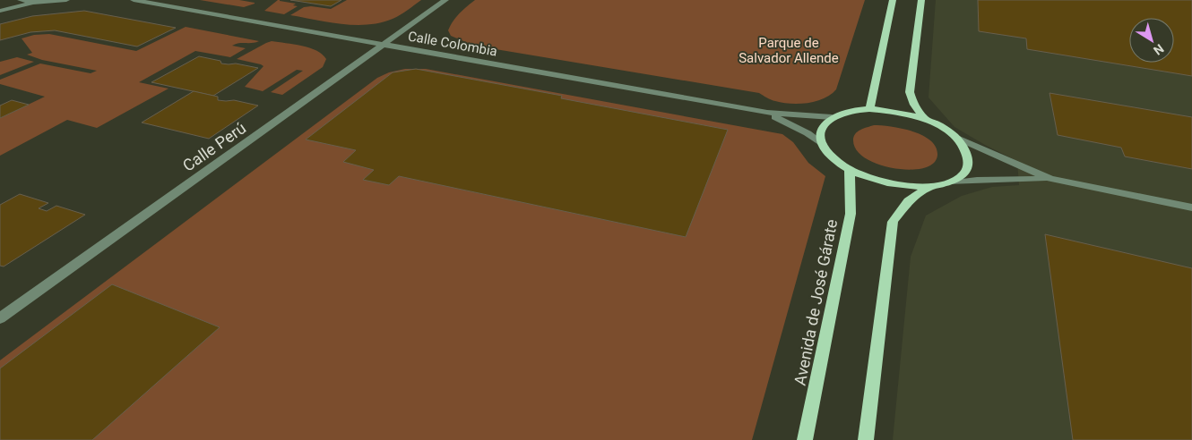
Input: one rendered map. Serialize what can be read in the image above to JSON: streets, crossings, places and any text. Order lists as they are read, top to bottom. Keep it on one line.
{"streets":{"main road":["Avenida de José Gárate"],"street":["Calle Colombia","Calle Perú"]},"crossings":[["Calle Colombia","Calle Perú"]],"parks":["Parque de Salvador Allende"],"north":"bottom right"}
